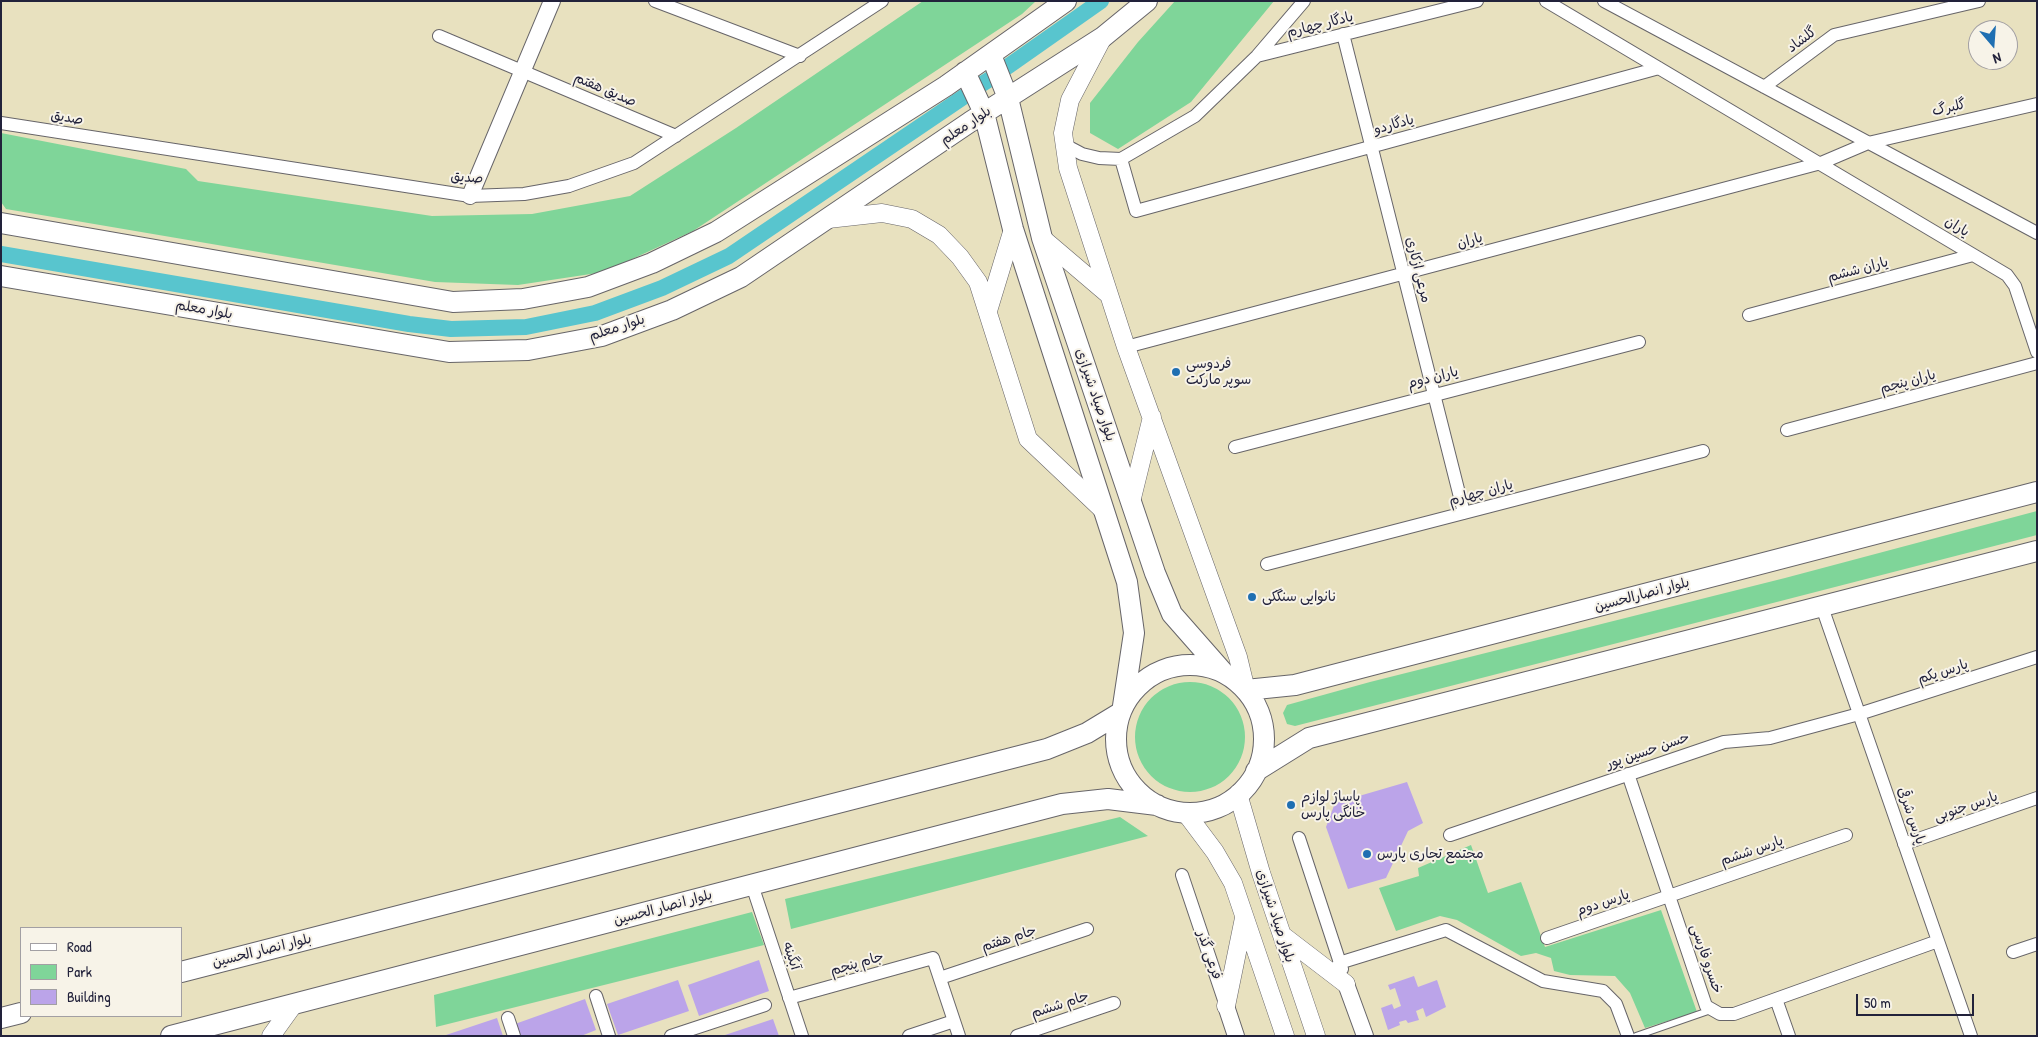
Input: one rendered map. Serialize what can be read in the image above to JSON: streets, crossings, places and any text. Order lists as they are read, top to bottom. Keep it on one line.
{"streets":{"main road":["بلوار معلم","بلوار صیاد شیرازی","بلوار انصارالحسین","بلوار انصار الحسین"],"street":["یادگار چهارم","گلشاد","صدیق هفتم","گلبرگ","صدیق","یادگار‌دو","یاران","مرعی ازکاری","یاران ششم","یاران دوم","یاران پنجم","یاران چهارم","پارس یکم","حسن حسین پور","پارس جنوبی","پارس شرقی","پارس ششم","پارس دوم","جام هفتم","فرعی گذر","آبگینه","خسرو فارسی","جام پنجم","جام ششم"]},"crossings":[["یادگار چهارم","مرعی ازکاری"],["صدیق هفتم","صدیق"],["گلبرگ","یاران"],["یادگار‌دو","یاران"],["یادگار‌دو","مرعی ازکاری"],["بلوار معلم","بلوار صیاد شیرازی"],["یاران","مرعی ازکاری"],["یاران","یاران ششم"],["مرعی ازکاری","یاران دوم"],["مرعی ازکاری","یاران چهارم"],["بلوار صیاد شیرازی","بلوار انصارالحسین"],["بلوار صیاد شیرازی","بلوار انصار الحسین"],["بلوار انصارالحسین","بلوار انصار الحسین"],["پارس یکم","حسن حسین پور"],["پارس یکم","پارس شرقی"],["حسن حسین پور","پارس شرقی"],["حسن حسین پور","خسرو فارسی"],["پارس جنوبی","پارس شرقی"],["پارس شرقی","خسرو فارسی"],["پارس ششم","پارس دوم"],["پارس ششم","خسرو فارسی"],["پارس دوم","خسرو فارسی"],["بلوار انصار الحسین","آبگینه"],["جام هفتم","جام پنجم"],["آبگینه","جام پنجم"]],"places":["فردوسی سوپر مارکت","نانوایی سنگکی","پاساژ لوازم خانگی پارس","مجتمع تجاری پارس"],"legend":["Road","Park","Building"],"scale_bar":"50 m","north":"bottom"}
